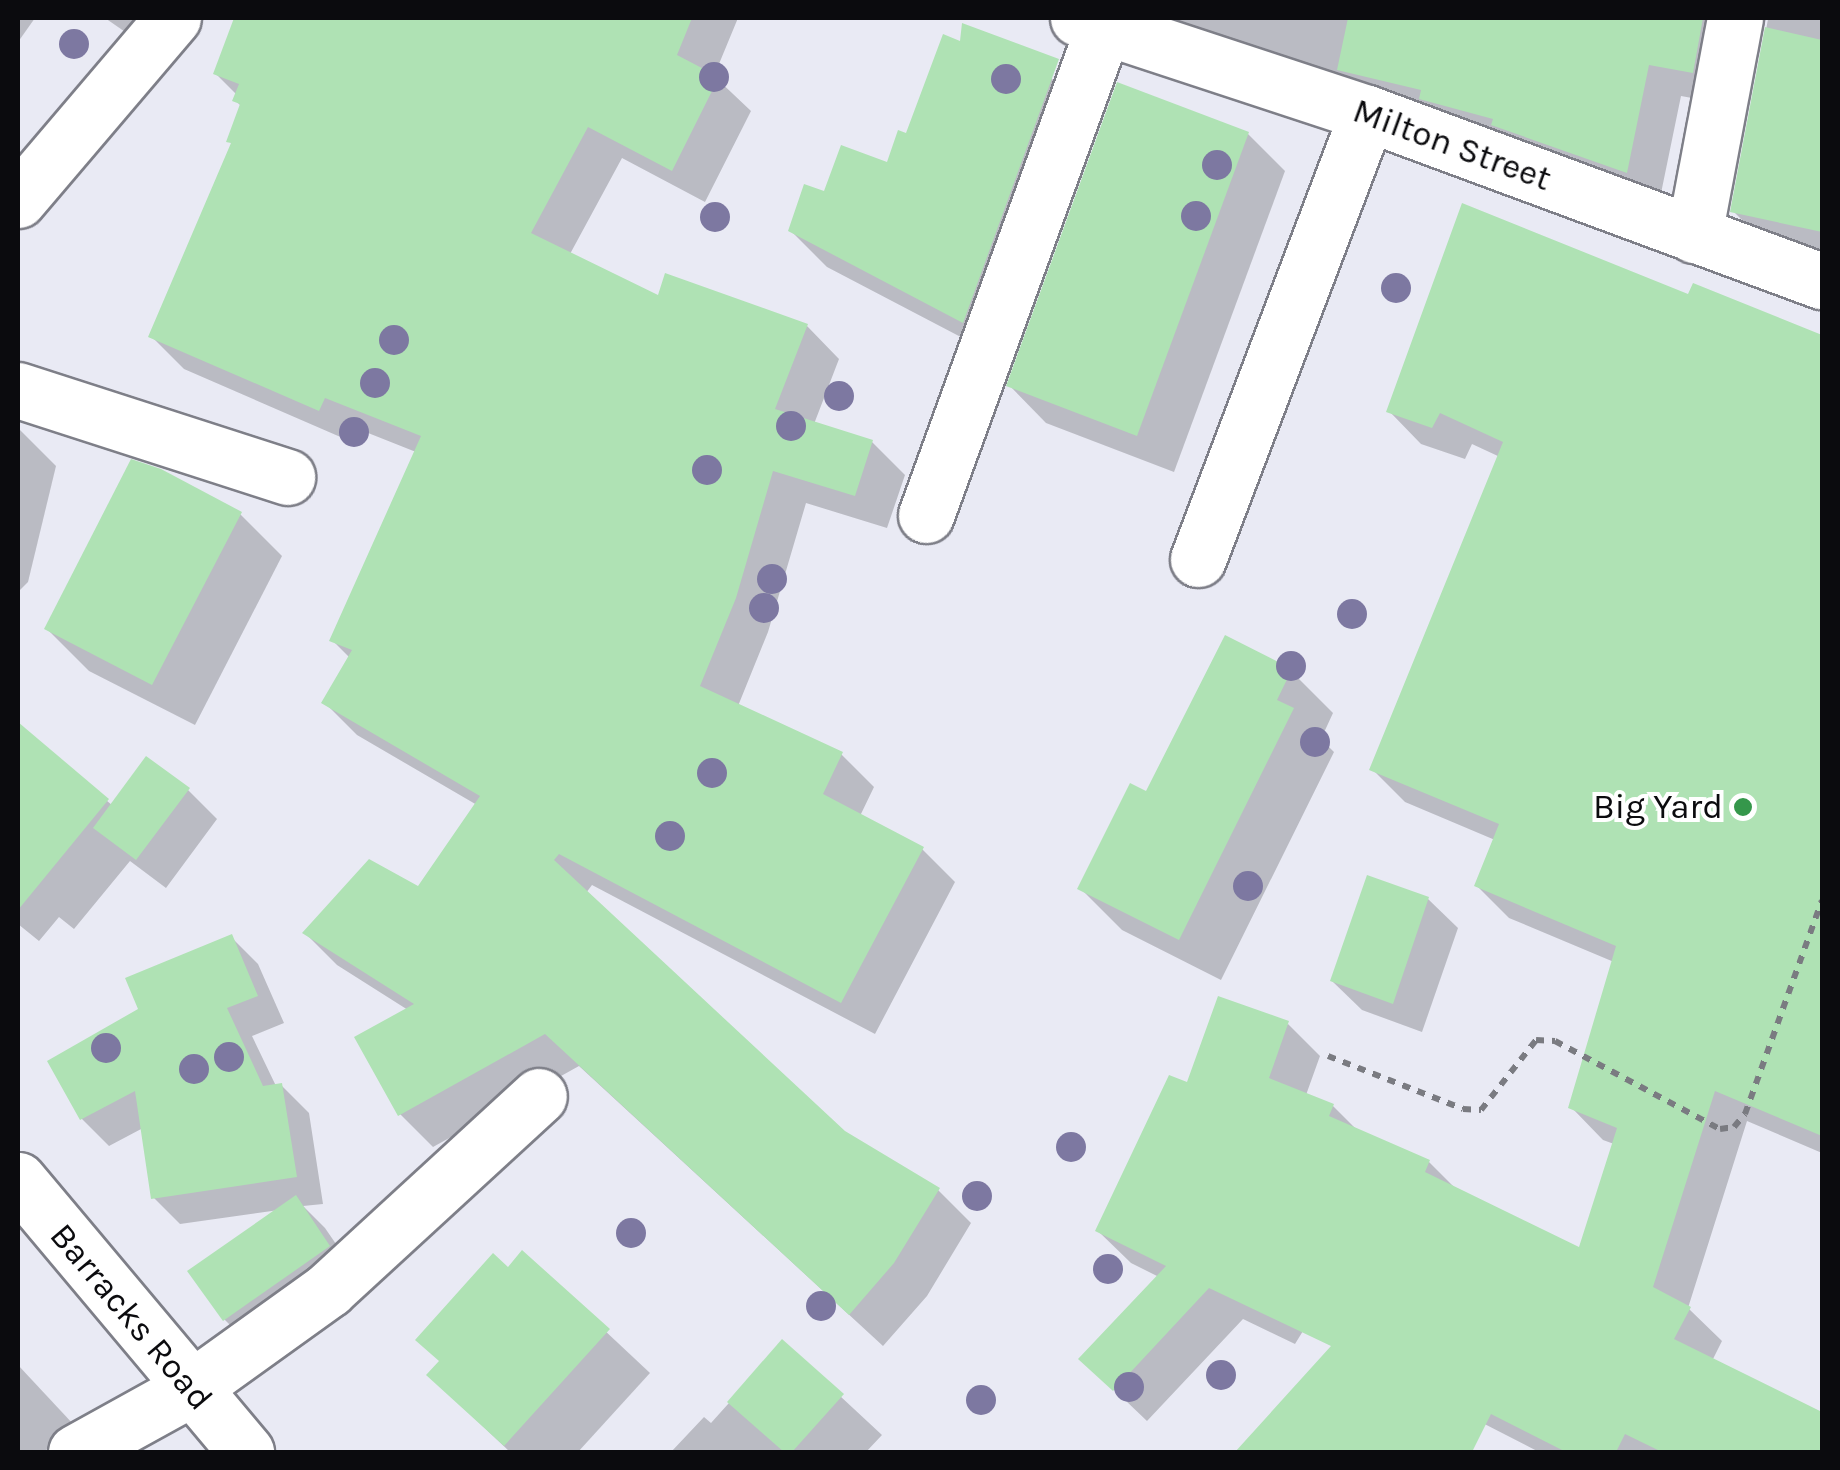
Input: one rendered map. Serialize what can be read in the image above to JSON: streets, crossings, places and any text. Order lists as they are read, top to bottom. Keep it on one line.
{"streets":{"street":["Milton Street","Barracks Road"]},"places":["Big Yard"]}
